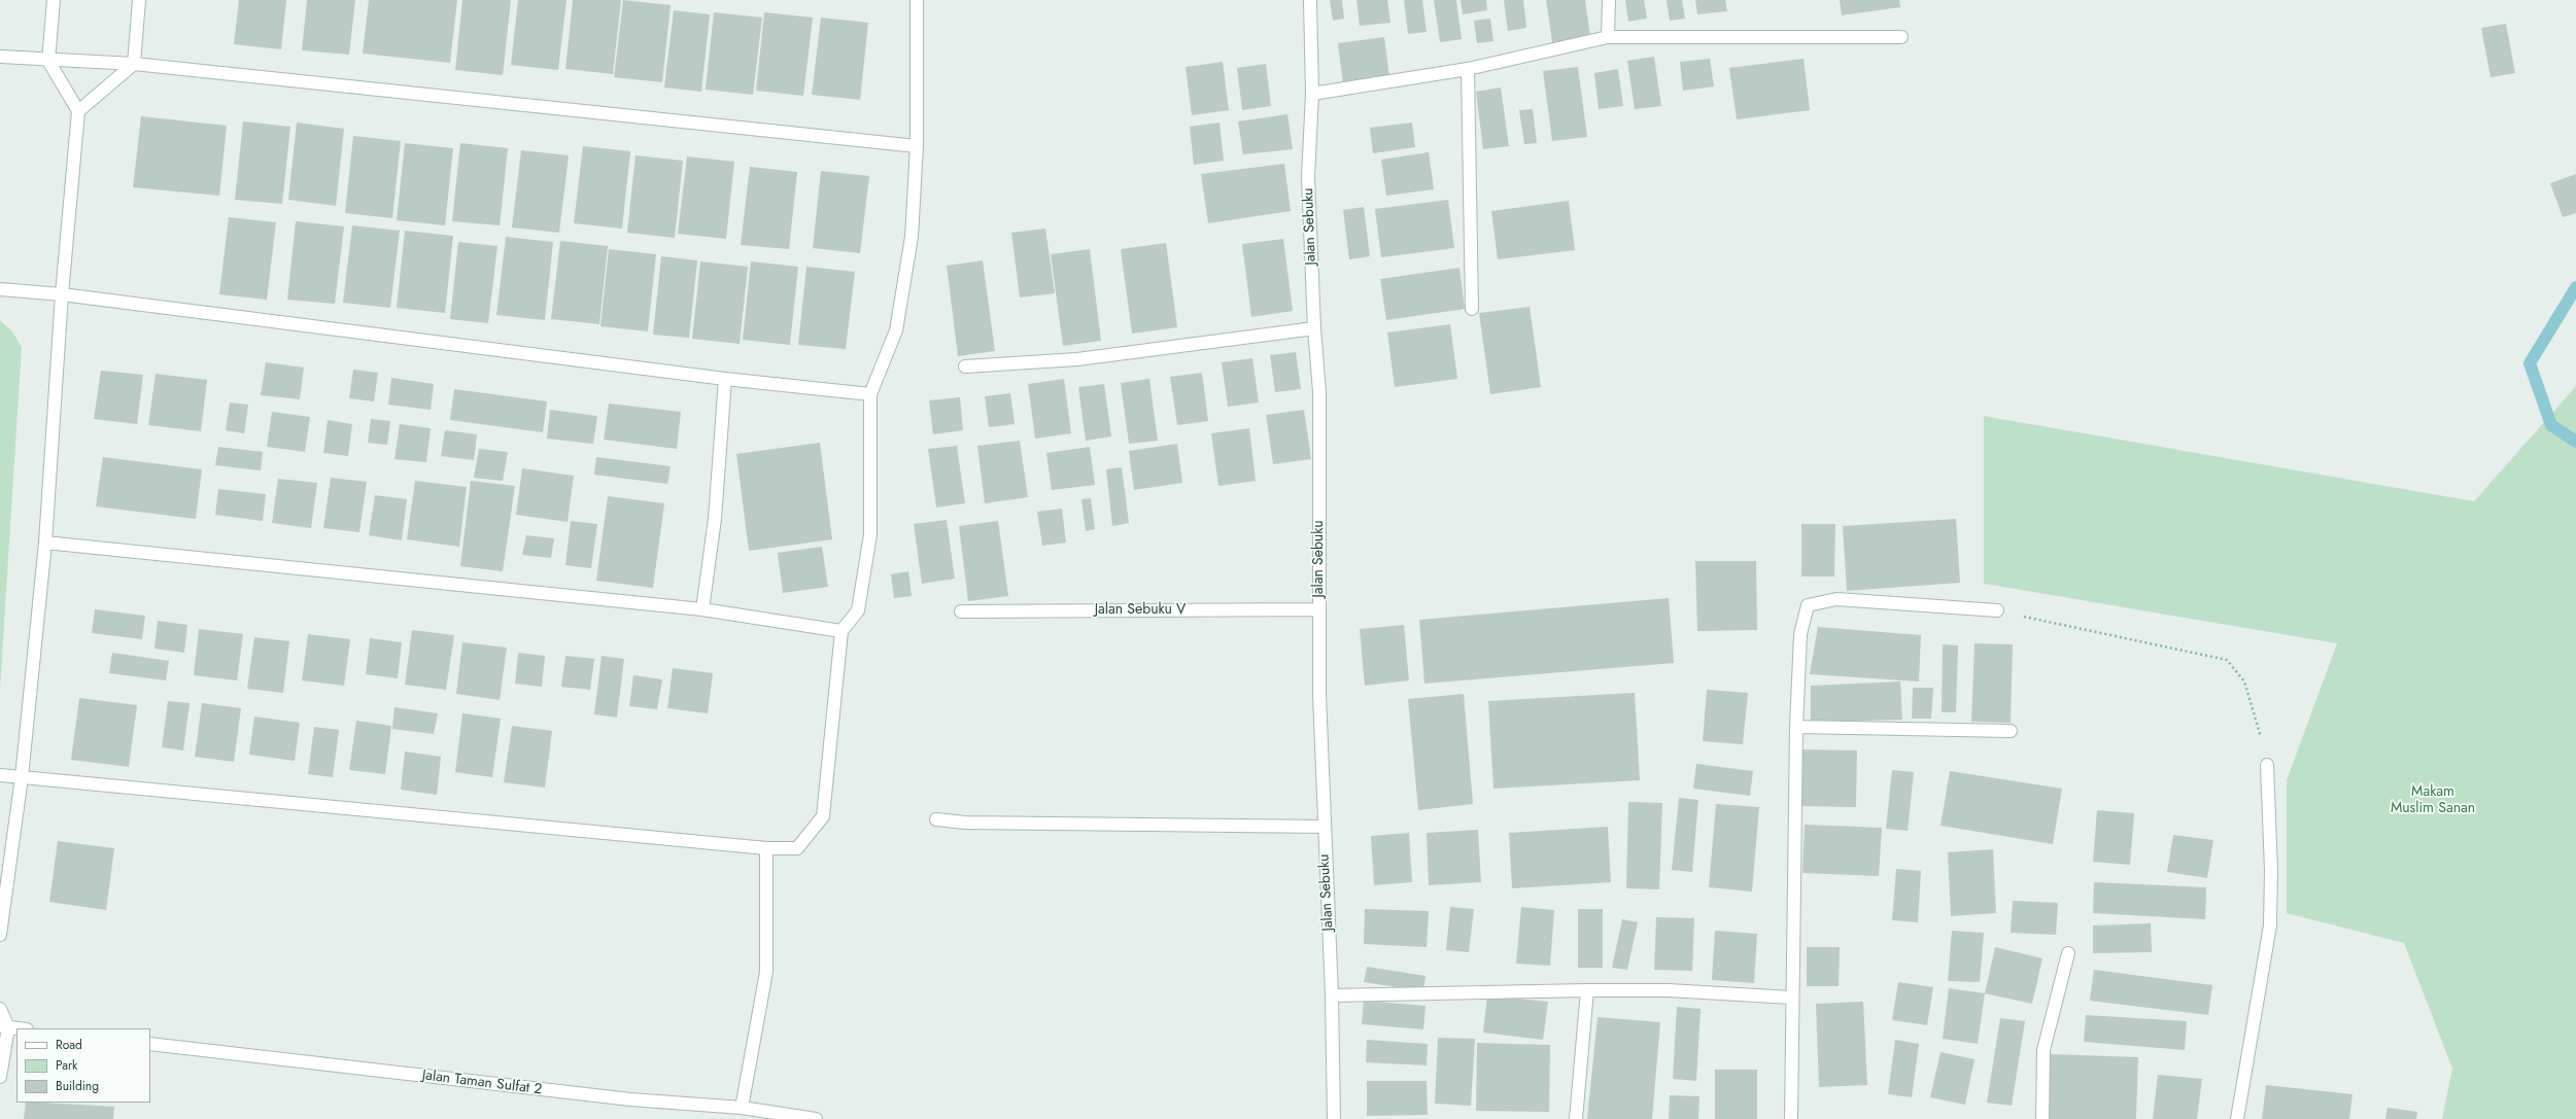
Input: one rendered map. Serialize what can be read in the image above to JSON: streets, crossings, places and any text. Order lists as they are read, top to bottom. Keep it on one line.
{"streets":{"street":["Jalan Sebuku","Jalan Sebuku V","Jalan Taman Sulfat 2"]},"crossings":[["Jalan Sebuku","Jalan Sebuku V"]],"parks":["Makam Muslim Sanan"],"legend":["Road","Park","Building"]}
